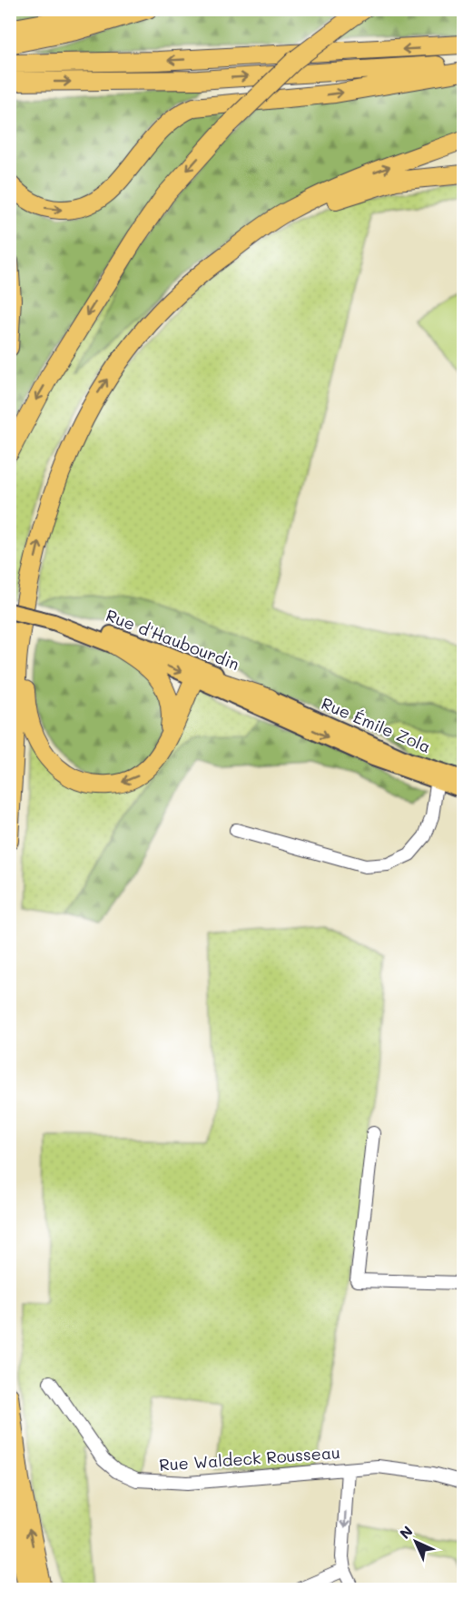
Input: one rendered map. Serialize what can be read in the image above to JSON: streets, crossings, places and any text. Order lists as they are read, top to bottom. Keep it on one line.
{"streets":{"main road":["Rue d'Haubourdin","Rue Émile Zola"],"street":["Rue Waldeck Rousseau"]},"crossings":[["Rue d'Haubourdin","Rue Émile Zola"]],"north":"top left"}
